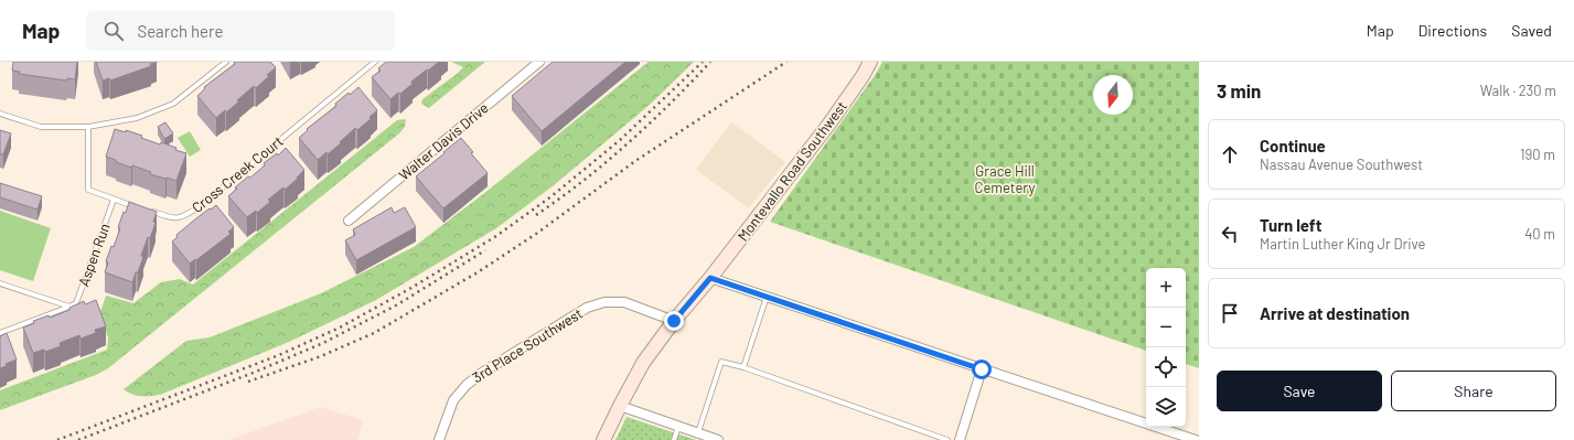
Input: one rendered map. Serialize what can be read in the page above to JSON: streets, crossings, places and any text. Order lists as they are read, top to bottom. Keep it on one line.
{"streets":{"main road":["Montevallo Road Southwest"],"street":["Walter Davis Drive","3rd Place Southwest"],"lane":["Cross Creek Court","Aspen Run"]},"crossings":[["Montevallo Road Southwest","3rd Place Southwest"]],"parks":["Grace Hill Cemetery"],"north":"bottom","page":{"header":"Map","search":"Search here","nav":["Map","Directions","Saved"],"heading":["3 min","Walk · 230 m"],"list":[["Continue","Nassau Avenue Southwest","190 m"],["Turn left","Martin Luther King Jr Drive","40 m"],"Arrive at destination"],"map_buttons":["+","−"],"buttons":["Save","Share"]}}
